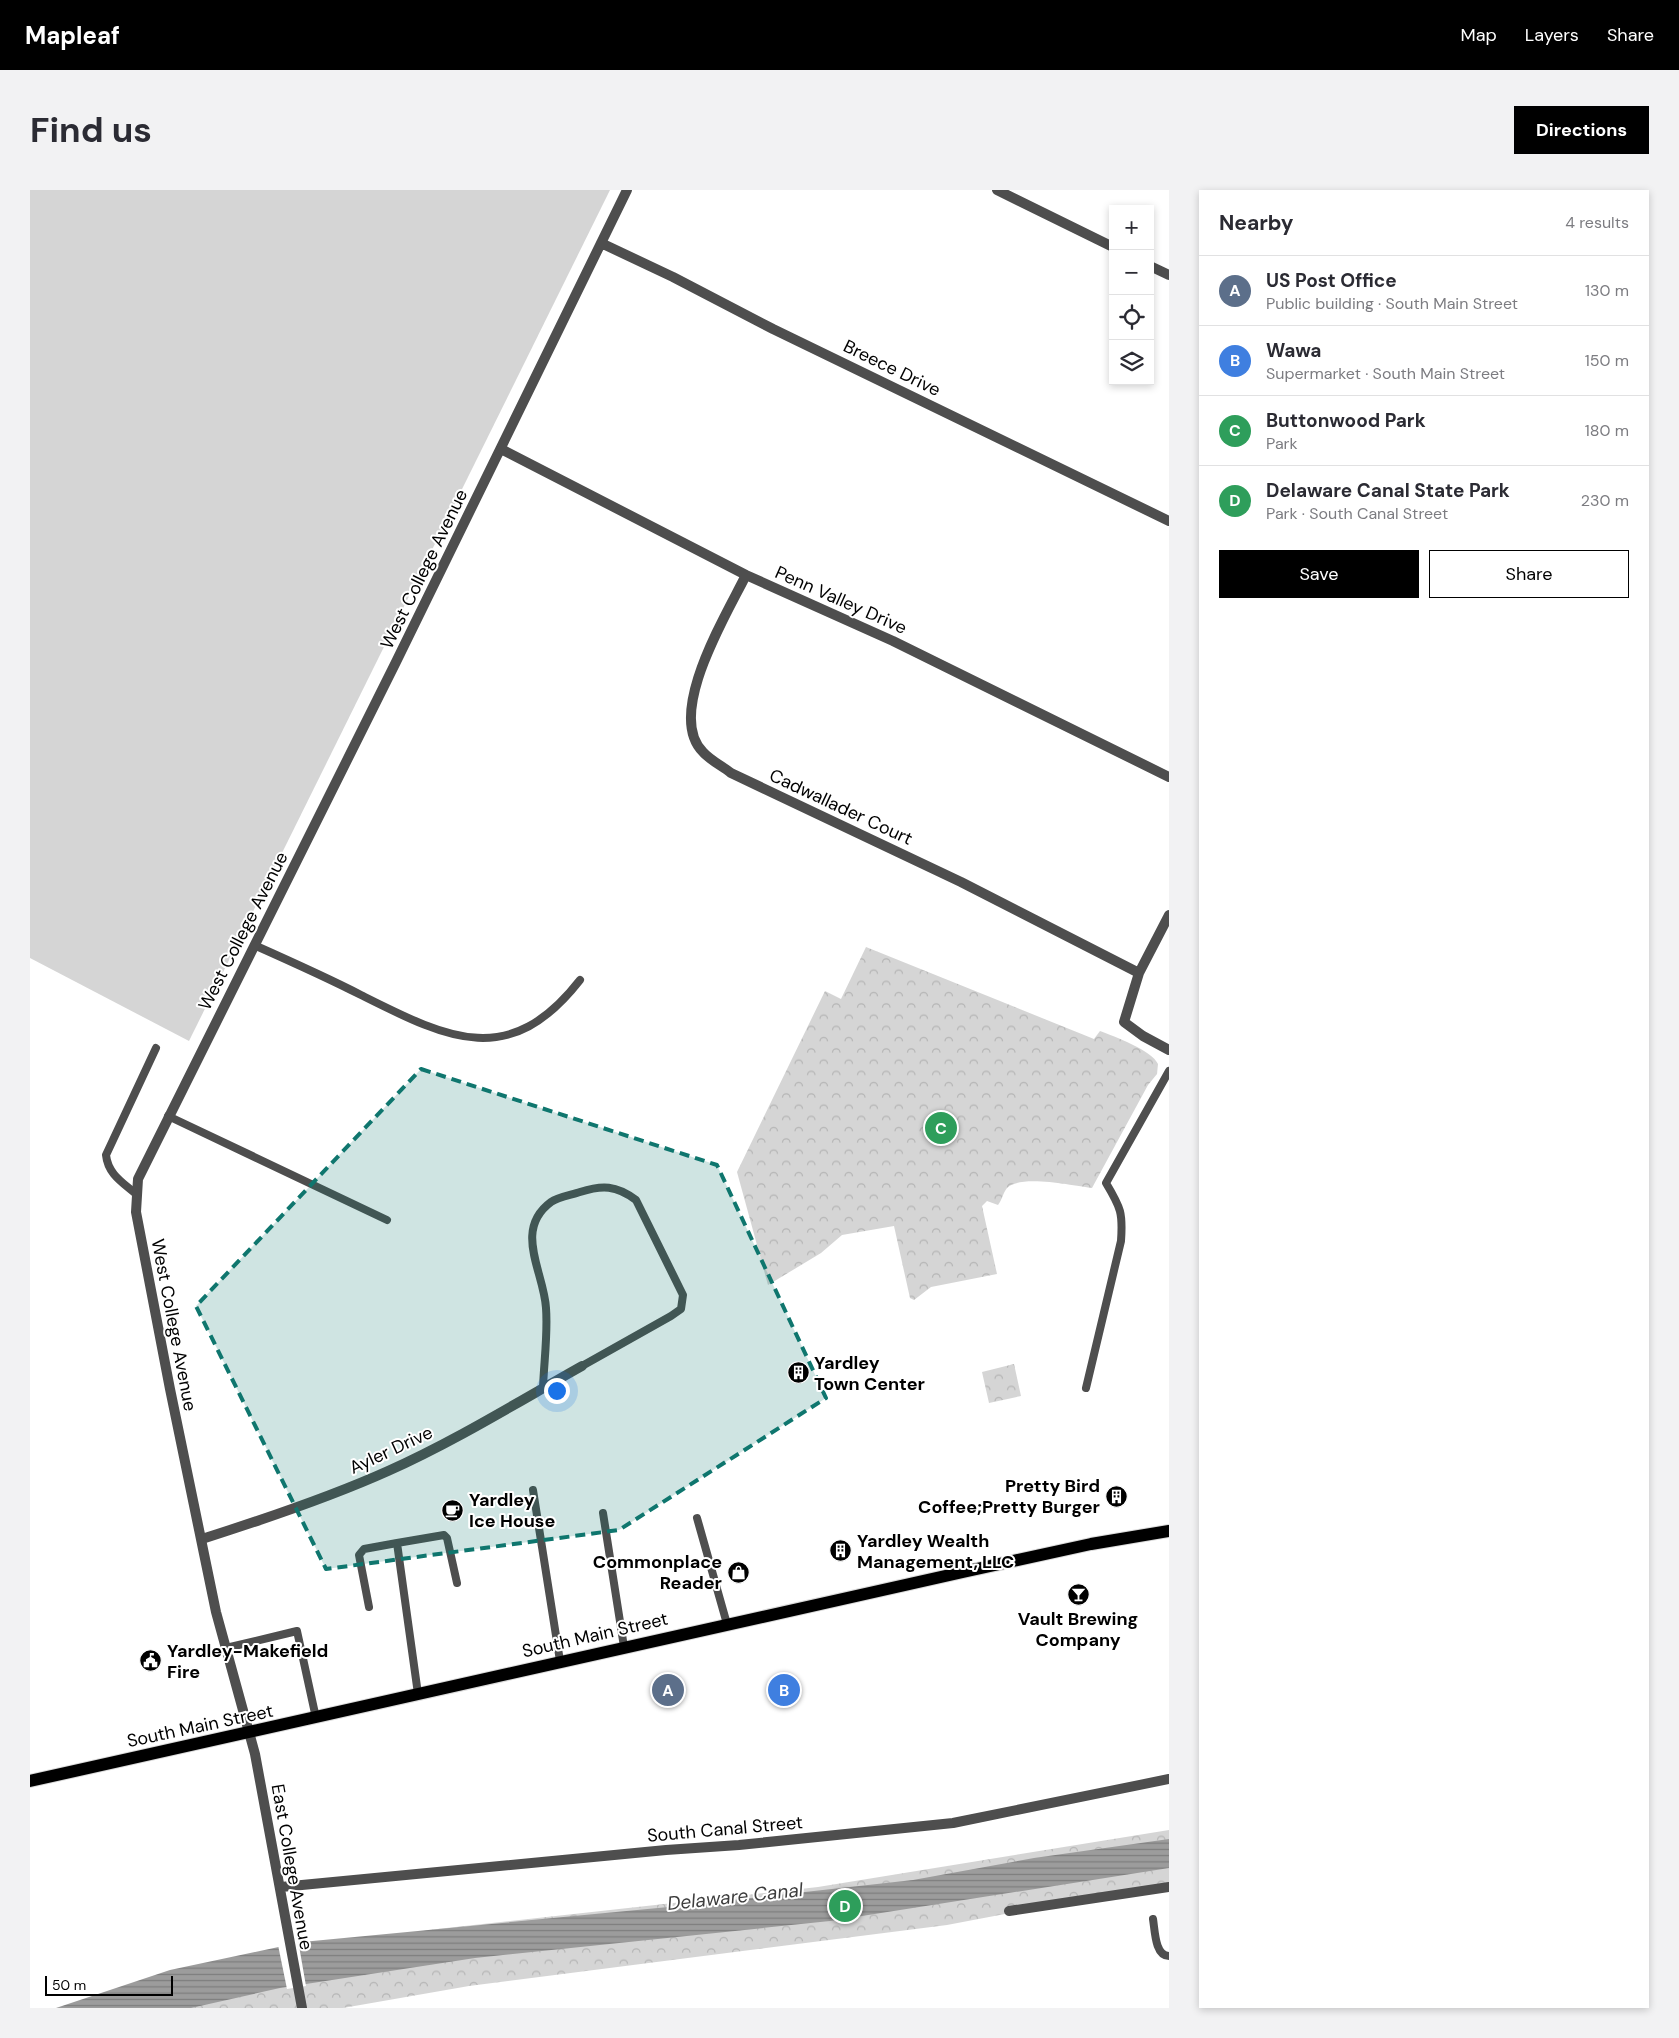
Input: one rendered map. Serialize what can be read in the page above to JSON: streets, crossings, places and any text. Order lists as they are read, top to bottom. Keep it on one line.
{"streets":{"main road":["South Main Street"],"street":["Breece Drive","West College Avenue","Penn Valley Drive","Cadwallader Court","Ayler Drive","South Canal Street","East College Avenue"]},"crossings":[["Breece Drive","West College Avenue"],["West College Avenue","Penn Valley Drive"],["West College Avenue","Ayler Drive"],["West College Avenue","South Main Street"],["West College Avenue","East College Avenue"],["Penn Valley Drive","Cadwallader Court"],["South Main Street","East College Avenue"],["South Canal Street","East College Avenue"]],"water":["Delaware Canal"],"places":{"building":["Yardley Town Center","Pretty Bird Coffee;Pretty Burger","Yardley Wealth Management, LLC"],"cafe":["Yardley Ice House"],"shop":["Commonplace Reader"],"bar":["Vault Brewing Company"],"public building":["Yardley-Makefield Fire"]},"scale_bar":"50 m","page":{"header":"Mapleaf","nav":["Map","Layers","Share"],"buttons":["Directions",["Save","Share"]],"title":"Find us","heading":["Nearby","4 results"],"map_buttons":["+","−"],"list":[{"mark":"A","name":"US Post Office","note":"Public building · South Main Street","value":"130 m"},{"mark":"B","name":"Wawa","note":"Supermarket · South Main Street","value":"150 m"},{"mark":"C","name":"Buttonwood Park","note":"Park","value":"180 m"},{"mark":"D","name":"Delaware Canal State Park","note":"Park · South Canal Street","value":"230 m"}],"pins":["C","A","B","D"],"scale":"50 m"}}
